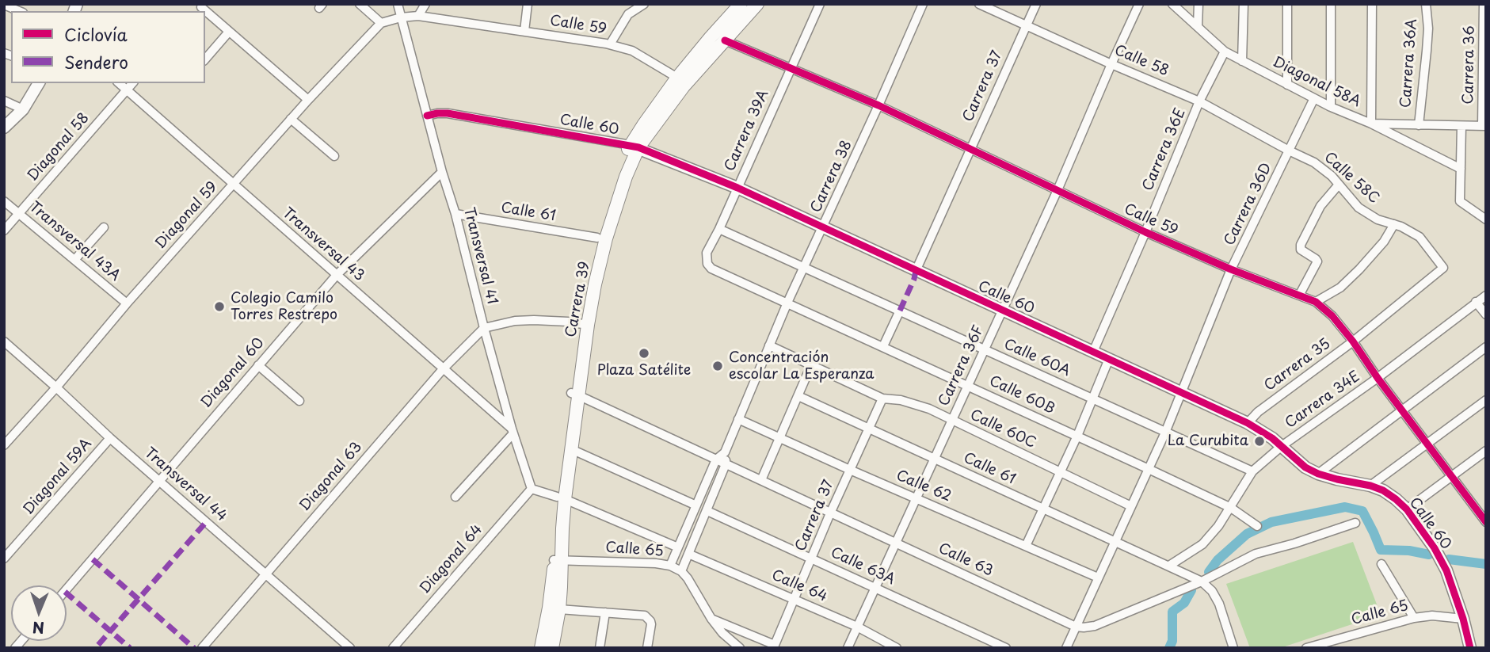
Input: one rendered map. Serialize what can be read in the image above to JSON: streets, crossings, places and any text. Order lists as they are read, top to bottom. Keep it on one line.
{"streets":{"main road":["Carrera 39"],"street":["Calle 59","Calle 58","Carrera 36A","Carrera 36","Diagonal 58A","Carrera 37","Calle 60","Carrera 39A","Diagonal 58","Carrera 36E","Carrera 38","Calle 58C","Carrera 36D","Calle 61","Diagonal 59","Transversal 43A","Transversal 43","Transversal 41","Calle 60A","Carrera 35","Carrera 36F","Diagonal 60","Calle 60B","Carrera 34E","Calle 60C","Diagonal 59A","Diagonal 63","Transversal 44","Calle 62","Calle 65","Diagonal 64","Calle 63","Calle 63A","Calle 64"]},"crossings":[["Calle 59","Carrera 37"],["Calle 59","Carrera 39A"],["Calle 59","Carrera 36E"],["Calle 59","Carrera 38"],["Calle 59","Carrera 36D"],["Calle 59","Transversal 41"],["Calle 59","Carrera 39"],["Calle 59","Carrera 35"],["Calle 59","Carrera 36F"],["Calle 59","Carrera 34E"],["Calle 58","Carrera 37"],["Calle 58","Carrera 36E"],["Calle 58","Calle 58C"],["Calle 58","Carrera 36D"],["Calle 58","Carrera 36F"],["Diagonal 58A","Carrera 36E"],["Diagonal 58A","Carrera 36D"],["Carrera 37","Calle 60"],["Carrera 37","Calle 61"],["Carrera 37","Calle 60C"],["Carrera 37","Calle 62"],["Carrera 37","Calle 65"],["Carrera 37","Calle 63"],["Carrera 37","Calle 63A"],["Carrera 37","Calle 64"],["Calle 60","Carrera 39A"],["Calle 60","Carrera 36E"],["Calle 60","Carrera 38"],["Calle 60","Carrera 36D"],["Calle 60","Transversal 41"],["Calle 60","Carrera 39"],["Calle 60","Carrera 35"],["Calle 60","Carrera 36F"],["Calle 60","Carrera 34E"],["Calle 60","Calle 65"],["Carrera 39A","Calle 60A"],["Carrera 39A","Calle 60B"],["Diagonal 58","Transversal 43A"],["Diagonal 58","Transversal 43"],["Carrera 38","Calle 60A"],["Carrera 38","Calle 60B"],["Carrera 38","Calle 60C"],["Carrera 38","Calle 62"],["Carrera 38","Calle 65"],["Carrera 38","Calle 63"],["Carrera 38","Calle 63A"],["Carrera 38","Calle 64"],["Calle 58C","Carrera 36D"],["Calle 58C","Carrera 35"],["Carrera 36D","Calle 61"],["Carrera 36D","Calle 60A"],["Carrera 36D","Calle 60B"],["Carrera 36D","Calle 60C"],["Carrera 36D","Calle 62"],["Carrera 36D","Calle 63"],["Calle 61","Transversal 41"],["Calle 61","Carrera 39"],["Calle 61","Carrera 36F"],["Calle 61","Carrera 34E"],["Diagonal 59","Transversal 43A"],["Diagonal 59","Transversal 43"],["Diagonal 59","Transversal 44"],["Transversal 43","Transversal 41"],["Transversal 43","Diagonal 60"],["Transversal 43","Diagonal 63"],["Transversal 41","Diagonal 60"],["Transversal 41","Diagonal 63"],["Transversal 41","Diagonal 64"],["Carrera 39","Calle 65"],["Carrera 39","Calle 63"],["Calle 60A","Carrera 36F"],["Calle 60A","Carrera 34E"],["Carrera 36F","Calle 60B"],["Carrera 36F","Calle 60C"],["Carrera 36F","Calle 62"],["Carrera 36F","Calle 63"],["Carrera 36F","Calle 63A"],["Carrera 36F","Calle 64"],["Diagonal 60","Transversal 44"],["Calle 60B","Carrera 34E"],["Diagonal 59A","Transversal 44"],["Diagonal 63","Transversal 44"]],"places":["Colegio Camilo Torres Restrepo","Plaza Satélite","Concentración escolar La Esperanza","La Curubita"],"legend":["Ciclovía","Sendero"],"north":"bottom"}
